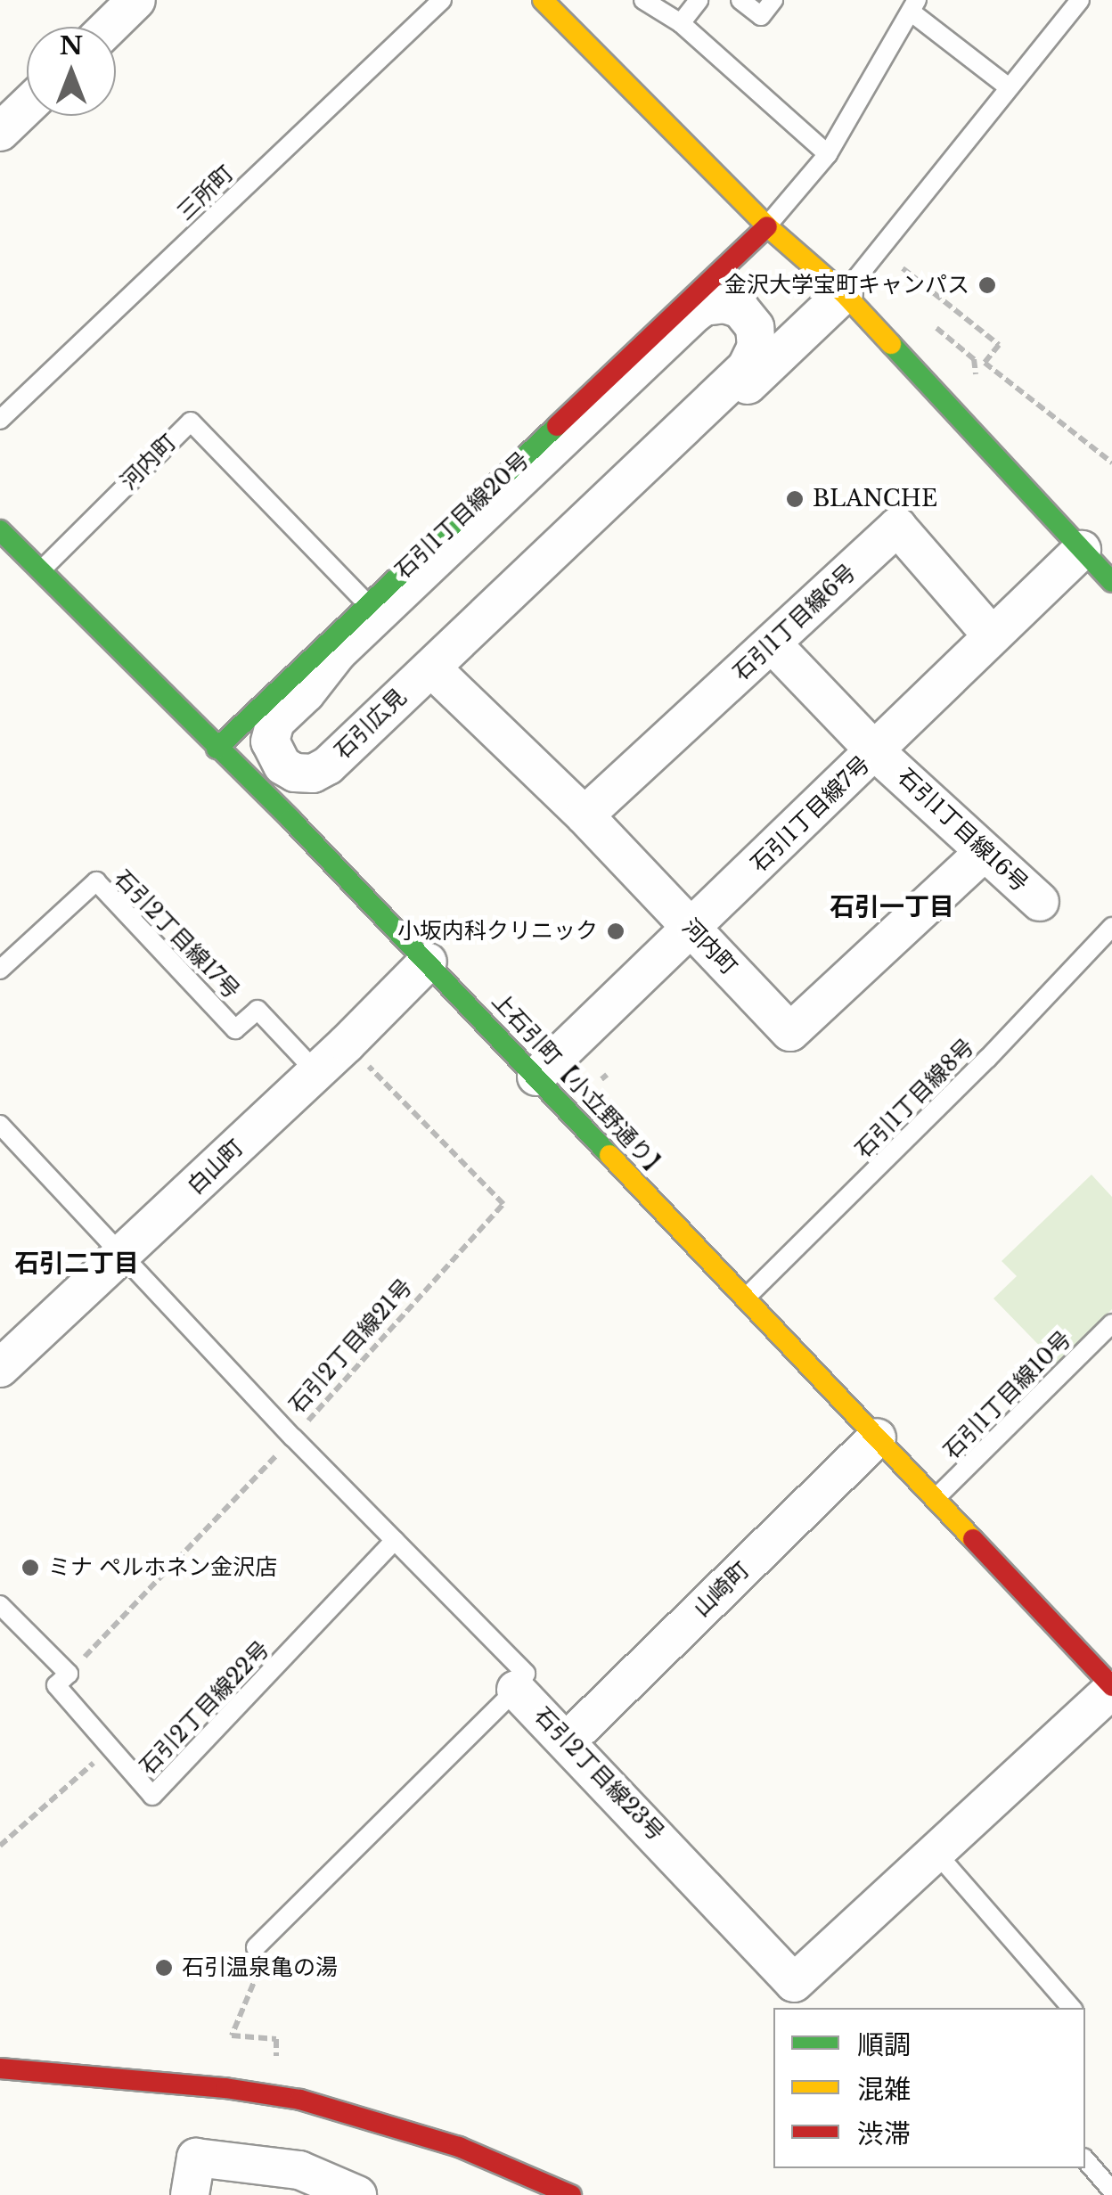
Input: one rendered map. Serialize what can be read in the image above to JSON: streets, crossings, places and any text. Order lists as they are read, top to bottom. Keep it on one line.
{"streets":{"street":["河内町","石引1丁目線20号","石引1丁目線6号","石引広見","石引1丁目線7号","石引1丁目線16号","上石引町【小立野通り】","白山町","山崎町","石引2丁目線23号"],"lane":["三所町","石引2丁目線17号","石引1丁目線8号","石引1丁目線10号","石引2丁目線22号"],"path":["石引2丁目線21号"]},"crossings":[["河内町","石引1丁目線20号"],["河内町","石引1丁目線6号"],["河内町","石引1丁目線7号"],["河内町","石引1丁目線16号"],["河内町","上石引町【小立野通り】"],["石引1丁目線20号","石引広見"],["石引1丁目線20号","上石引町【小立野通り】"],["石引1丁目線6号","石引1丁目線7号"],["石引1丁目線6号","石引1丁目線16号"],["石引1丁目線7号","石引1丁目線16号"],["石引1丁目線7号","上石引町【小立野通り】"],["石引2丁目線17号","白山町"],["上石引町【小立野通り】","石引1丁目線8号"],["上石引町【小立野通り】","白山町"],["上石引町【小立野通り】","石引1丁目線10号"],["上石引町【小立野通り】","山崎町"],["上石引町【小立野通り】","石引2丁目線23号"],["白山町","石引2丁目線21号"],["白山町","石引2丁目線23号"],["石引2丁目線21号","石引2丁目線22号"],["石引2丁目線21号","石引2丁目線23号"],["山崎町","石引2丁目線23号"],["石引2丁目線22号","石引2丁目線23号"]],"districts":["石引一丁目","石引二丁目"],"places":["金沢大学宝町キャンパス","BLANCHE","小坂内科クリニック","ミナ ペルホネン金沢店","石引温泉亀の湯"],"legend":["順調","混雑","渋滞"],"north":"top"}
